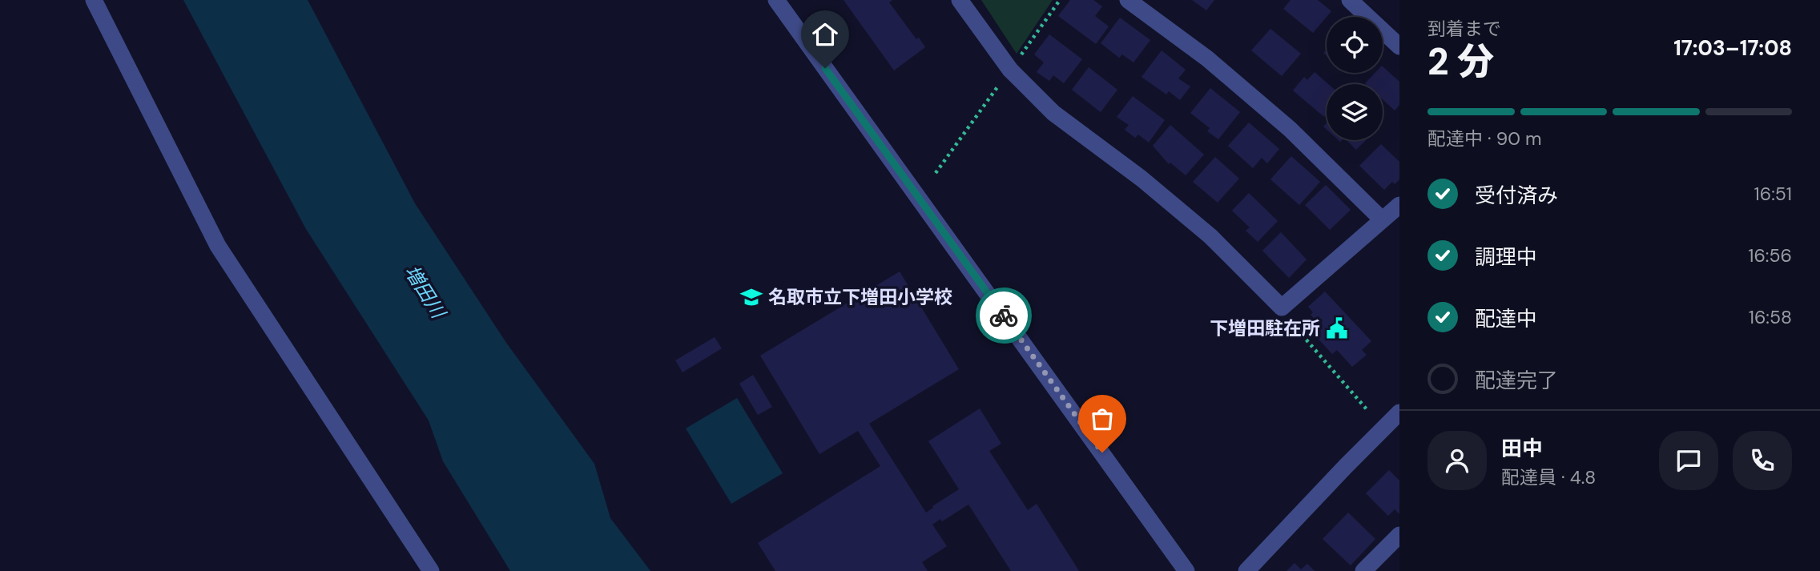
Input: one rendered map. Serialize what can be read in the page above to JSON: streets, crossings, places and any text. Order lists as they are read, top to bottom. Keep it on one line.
{"water":["増田川"],"places":{"school or university":["名取市立下増田小学校"],"public building":["下増田駐在所"]},"page":{"heading":["2 分","到着まで","17:03–17:08"],"panel":["田中","配達員 · 4.8"],"bar":"配達中 · 90 m","list":[["受付済み","16:51"],["調理中","16:56"],["配達中","16:58"],"配達完了"]}}
